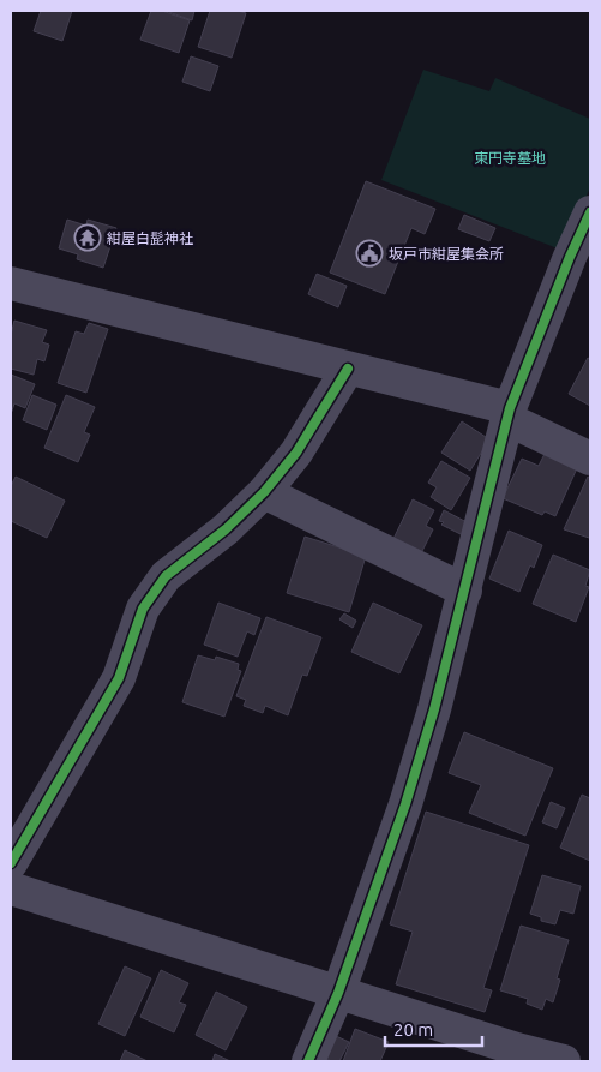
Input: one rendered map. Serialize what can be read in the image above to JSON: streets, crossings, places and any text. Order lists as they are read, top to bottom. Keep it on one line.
{"parks":["東円寺墓地"],"places":{"temple":["紺屋白髭神社"],"public building":["坂戸市紺屋集会所"]},"scale_bar":"20 m"}
